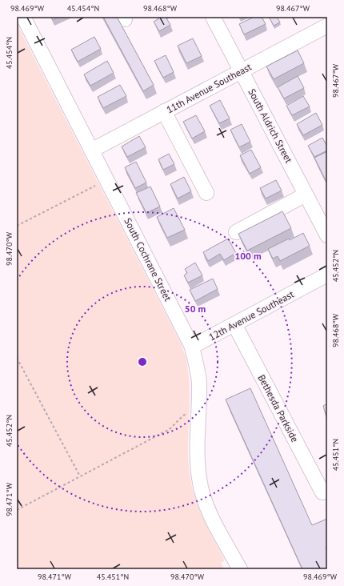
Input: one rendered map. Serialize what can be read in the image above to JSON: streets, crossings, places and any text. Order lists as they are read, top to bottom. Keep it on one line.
{"streets":{"street":["11th Avenue Southeast","South Aldrich Street","South Cochrane Street","12th Avenue Southeast","Bethesda Parkside"]},"crossings":[["11th Avenue Southeast","South Aldrich Street"],["11th Avenue Southeast","South Cochrane Street"],["South Cochrane Street","12th Avenue Southeast"],["12th Avenue Southeast","Bethesda Parkside"]],"coordinates":["98.469°W","45.454°N","98.468°W","98.467°W","98.470°W","45.452°N","45.451°N","98.471°W"],"rings":["100 m","50 m"]}
